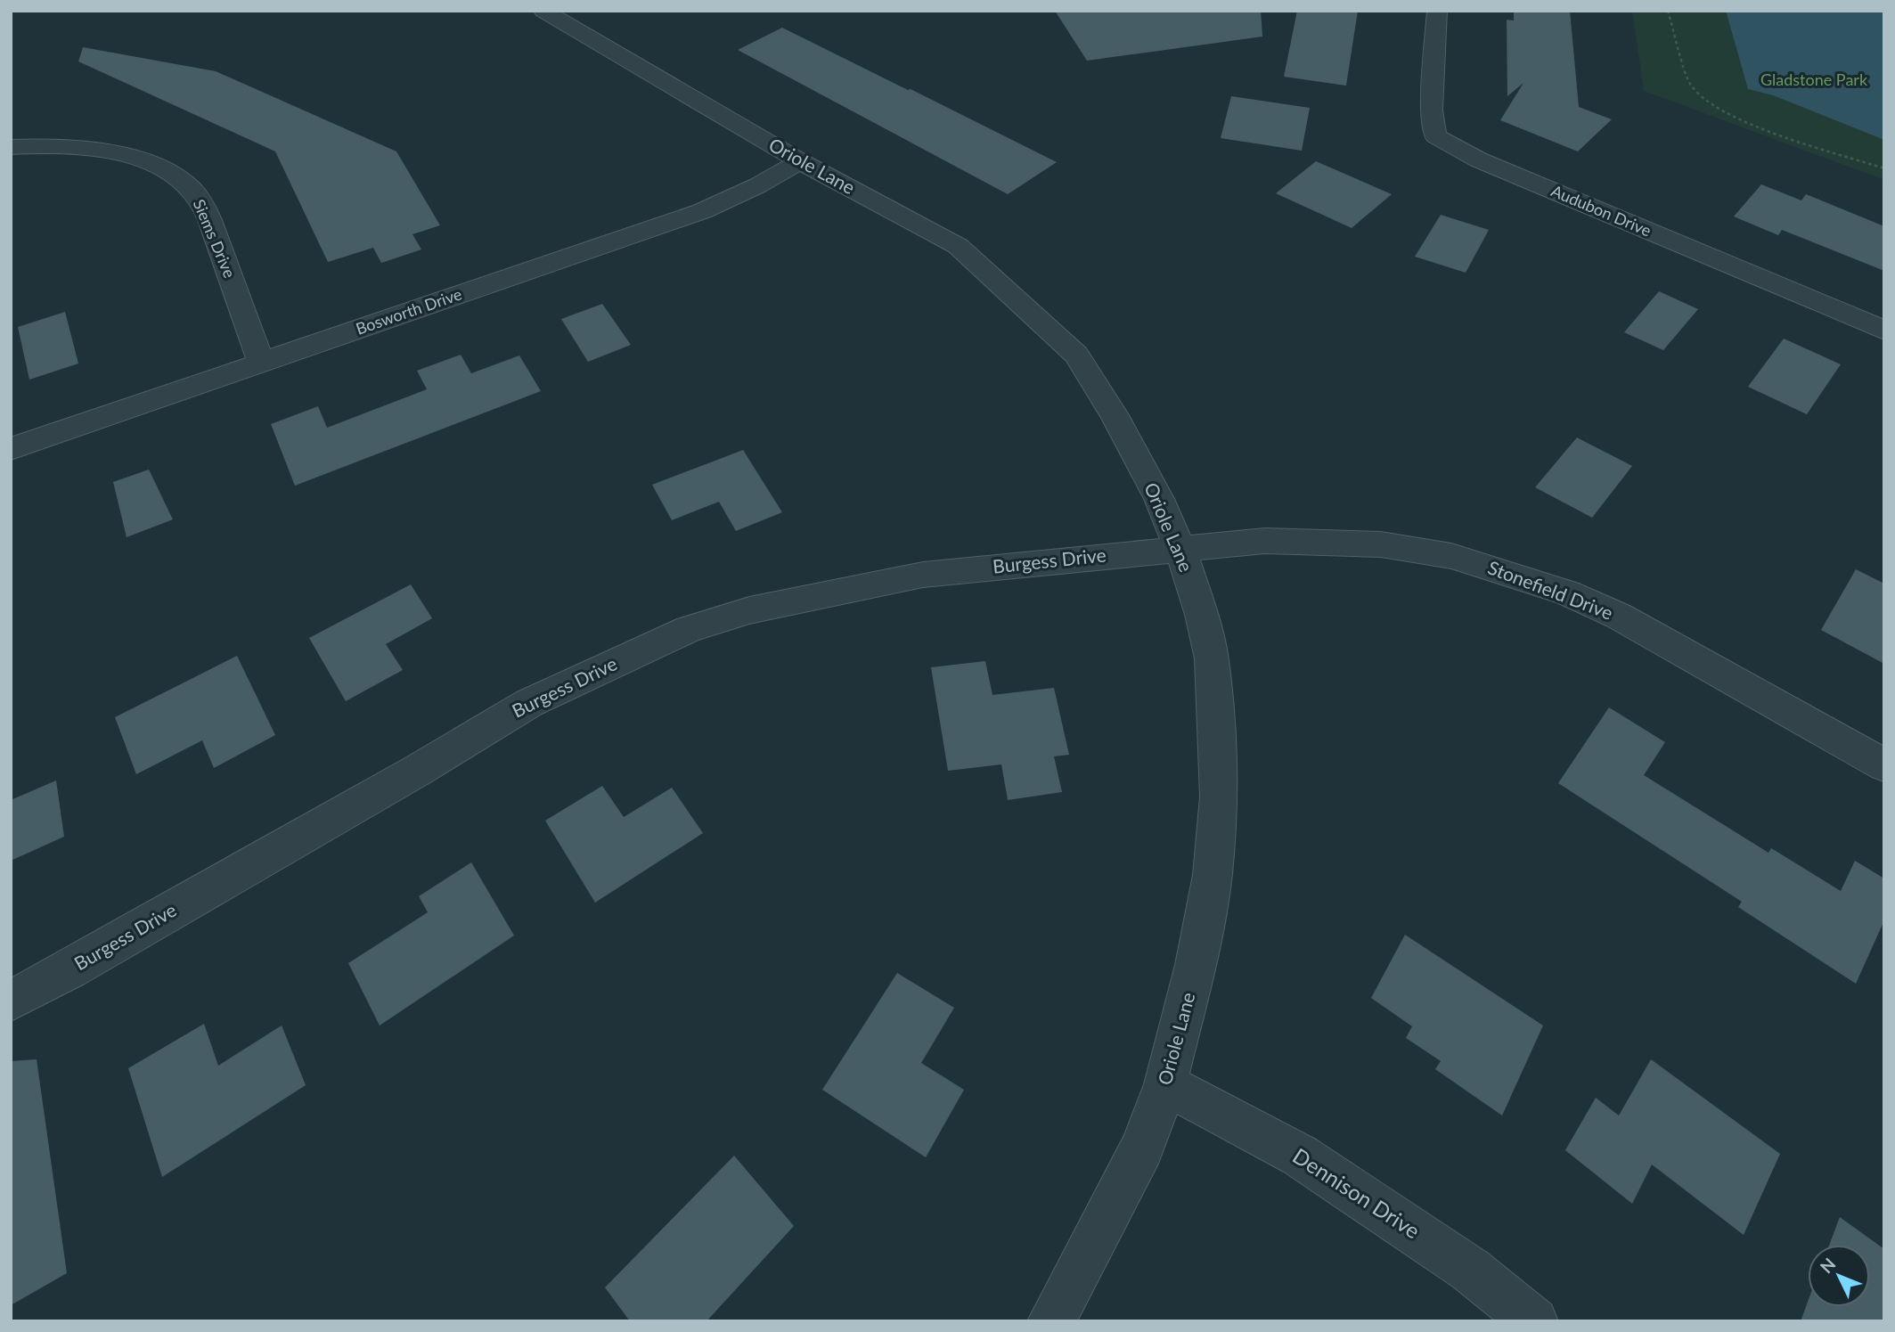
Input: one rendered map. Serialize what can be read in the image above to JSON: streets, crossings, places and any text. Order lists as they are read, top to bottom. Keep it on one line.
{"streets":{"street":["Oriole Lane","Audubon Drive","Siems Drive","Bosworth Drive","Burgess Drive","Stonefield Drive","Dennison Drive"]},"crossings":[["Oriole Lane","Bosworth Drive"],["Oriole Lane","Burgess Drive"],["Oriole Lane","Stonefield Drive"],["Oriole Lane","Dennison Drive"],["Siems Drive","Bosworth Drive"],["Burgess Drive","Stonefield Drive"]],"parks":["Gladstone Park"],"north":"top left"}
